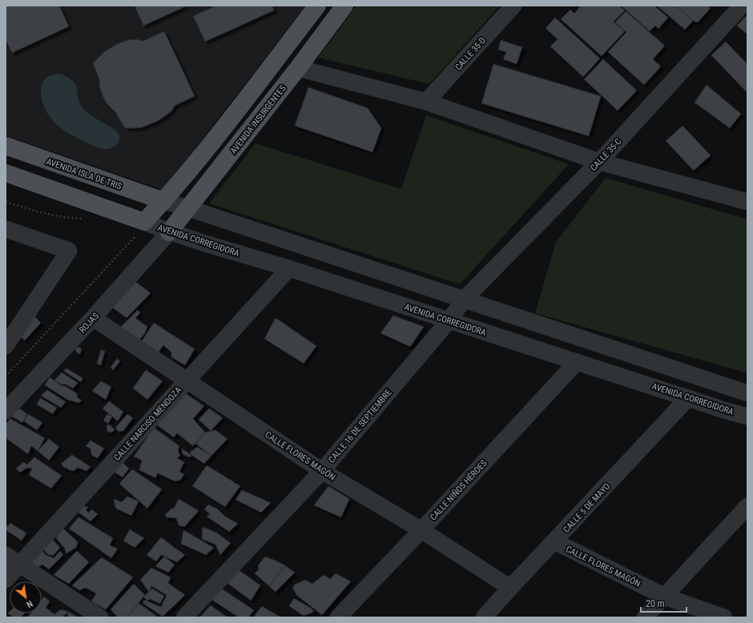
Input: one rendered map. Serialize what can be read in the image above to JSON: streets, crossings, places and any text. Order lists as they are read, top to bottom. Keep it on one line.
{"streets":{"main road":["AVENIDA INSURGENTES","AVENIDA ISLA DE TRIS"],"street":["CALLE 35-D","CALLE 35-C","AVENIDA CORREGIDORA","ROJAS","CALLE NARCISO MENDOZA","CALLE 16 DE SEPTIEMBRE","CALLE FLORES MAGÓN","CALLE NIÑOS HÉROES","CALLE 5 DE MAYO"]},"crossings":[["AVENIDA INSURGENTES","AVENIDA CORREGIDORA"],["AVENIDA INSURGENTES","ROJAS"],["CALLE 35-C","CALLE 16 DE SEPTIEMBRE"],["AVENIDA CORREGIDORA","ROJAS"],["AVENIDA CORREGIDORA","CALLE NARCISO MENDOZA"],["AVENIDA CORREGIDORA","CALLE 16 DE SEPTIEMBRE"],["AVENIDA CORREGIDORA","CALLE NIÑOS HÉROES"],["AVENIDA CORREGIDORA","CALLE 5 DE MAYO"],["ROJAS","CALLE FLORES MAGÓN"],["CALLE NARCISO MENDOZA","CALLE FLORES MAGÓN"],["CALLE 16 DE SEPTIEMBRE","CALLE FLORES MAGÓN"],["CALLE FLORES MAGÓN","CALLE NIÑOS HÉROES"],["CALLE FLORES MAGÓN","CALLE 5 DE MAYO"]],"scale_bar":"20 m","north":"bottom right"}
